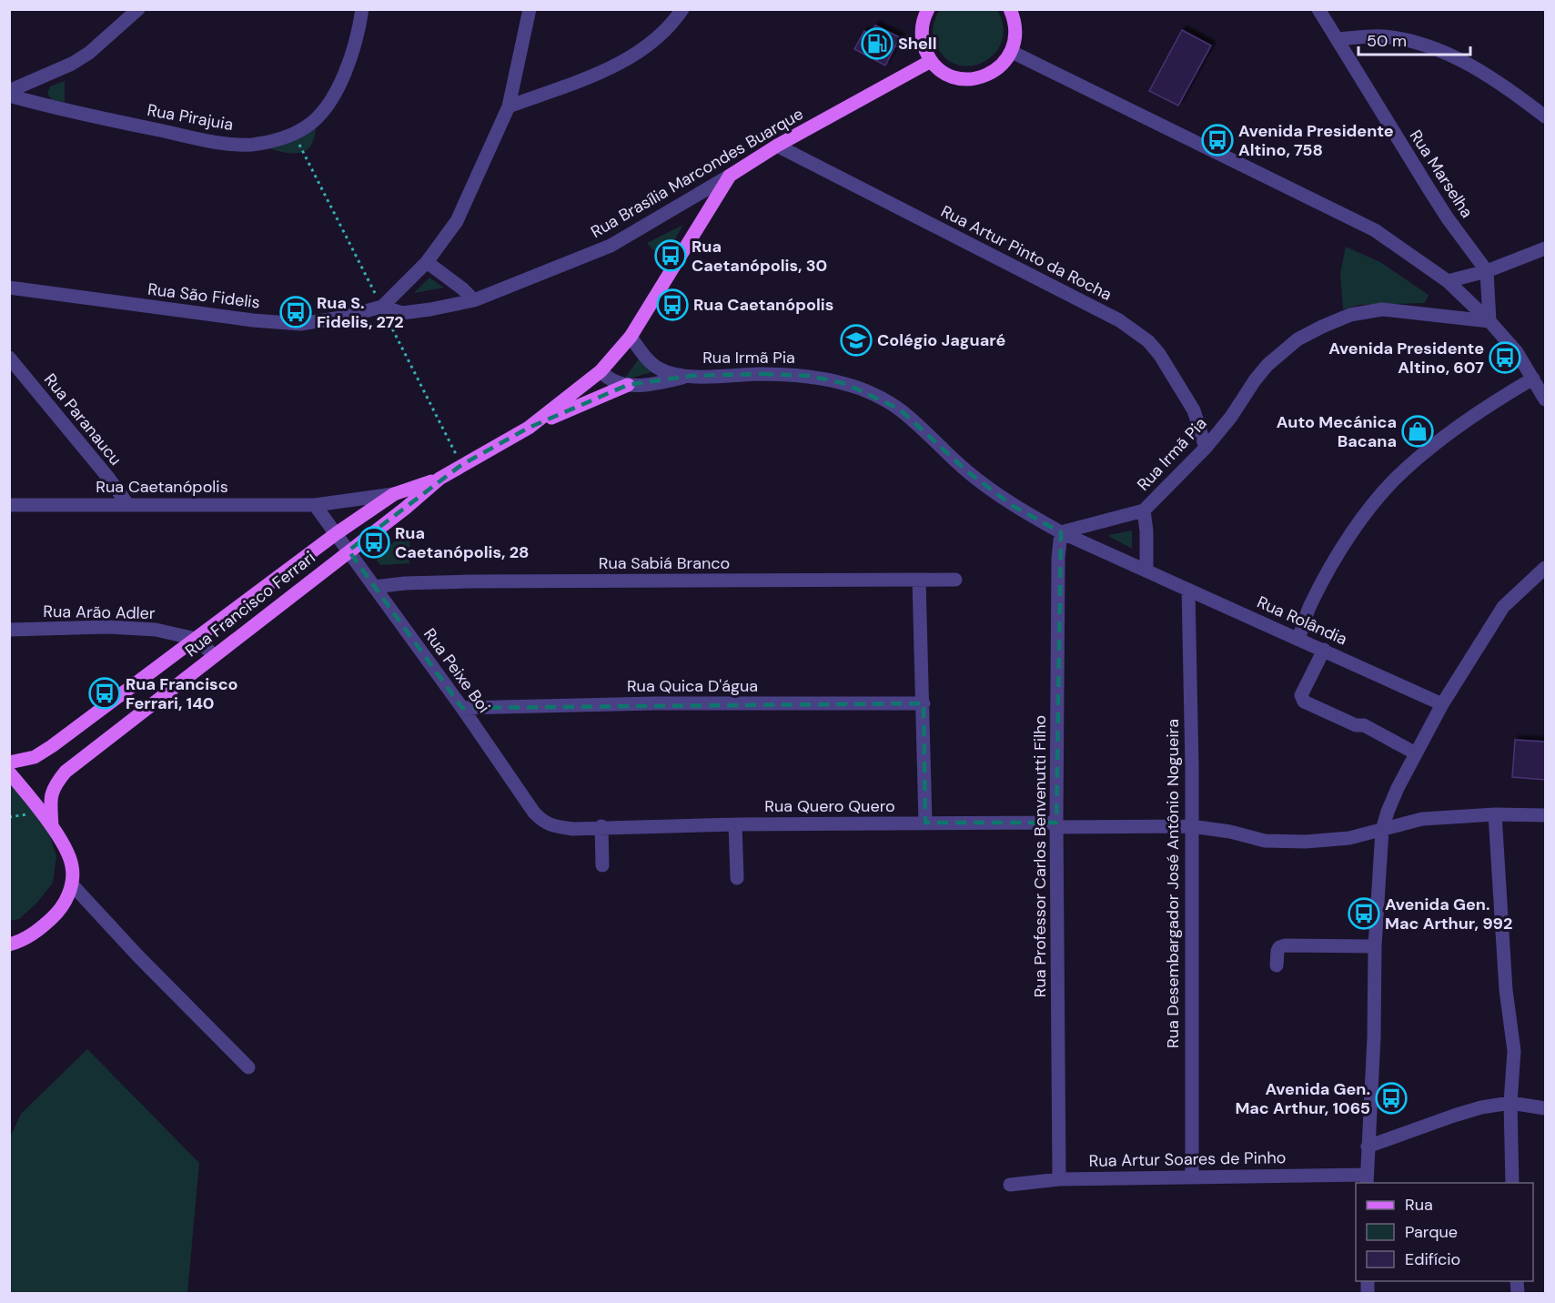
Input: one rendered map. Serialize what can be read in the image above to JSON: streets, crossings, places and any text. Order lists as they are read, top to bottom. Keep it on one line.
{"streets":{"main road":["Rua Brasília Marcondes Buarque","Rua Caetanópolis","Rua Francisco Ferrari"],"street":["Rua Pirajuia","Rua Marselha","Rua Artur Pinto da Rocha","Rua São Fidelis","Rua Irmã Pia","Rua Paranaucu","Rua Sabiá Branco","Rua Arão Adler","Rua Rolândia","Rua Peixe Boi","Rua Quica D'água","Rua Quero Quero","Rua Professor Carlos Benvenutti Filho","Rua Desembargador José Antônio Nogueira","Rua Artur Soares de Pinho"]},"crossings":[["Rua Brasília Marcondes Buarque","Rua Artur Pinto da Rocha"],["Rua Brasília Marcondes Buarque","Rua São Fidelis"],["Rua Brasília Marcondes Buarque","Rua Caetanópolis"],["Rua Artur Pinto da Rocha","Rua Irmã Pia"],["Rua Irmã Pia","Rua Caetanópolis"],["Rua Irmã Pia","Rua Rolândia"],["Rua Irmã Pia","Rua Professor Carlos Benvenutti Filho"],["Rua Paranaucu","Rua Caetanópolis"],["Rua Caetanópolis","Rua Francisco Ferrari"],["Rua Caetanópolis","Rua Peixe Boi"],["Rua Sabiá Branco","Rua Peixe Boi"],["Rua Francisco Ferrari","Rua Arão Adler"],["Rua Francisco Ferrari","Rua Peixe Boi"],["Rua Rolândia","Rua Professor Carlos Benvenutti Filho"],["Rua Rolândia","Rua Desembargador José Antônio Nogueira"],["Rua Peixe Boi","Rua Quica D'água"],["Rua Peixe Boi","Rua Quero Quero"],["Rua Quero Quero","Rua Professor Carlos Benvenutti Filho"],["Rua Quero Quero","Rua Desembargador José Antônio Nogueira"],["Rua Professor Carlos Benvenutti Filho","Rua Artur Soares de Pinho"],["Rua Desembargador José Antônio Nogueira","Rua Artur Soares de Pinho"]],"places":{"fuel station":["Shell"],"bus stop":["Avenida Presidente Altino, 758","Rua Caetanópolis, 30","Rua Caetanópolis","Rua S. Fidelis, 272","Avenida Presidente Altino, 607","Rua Caetanópolis, 28","Rua Francisco Ferrari, 140","Avenida Gen. Mac Arthur, 992","Avenida Gen. Mac Arthur, 1065"],"school or university":["Colégio Jaguaré"],"shop":["Auto Mecánica Bacana"]},"legend":["Rua","Parque","Edifício"],"scale_bar":"50 m"}
